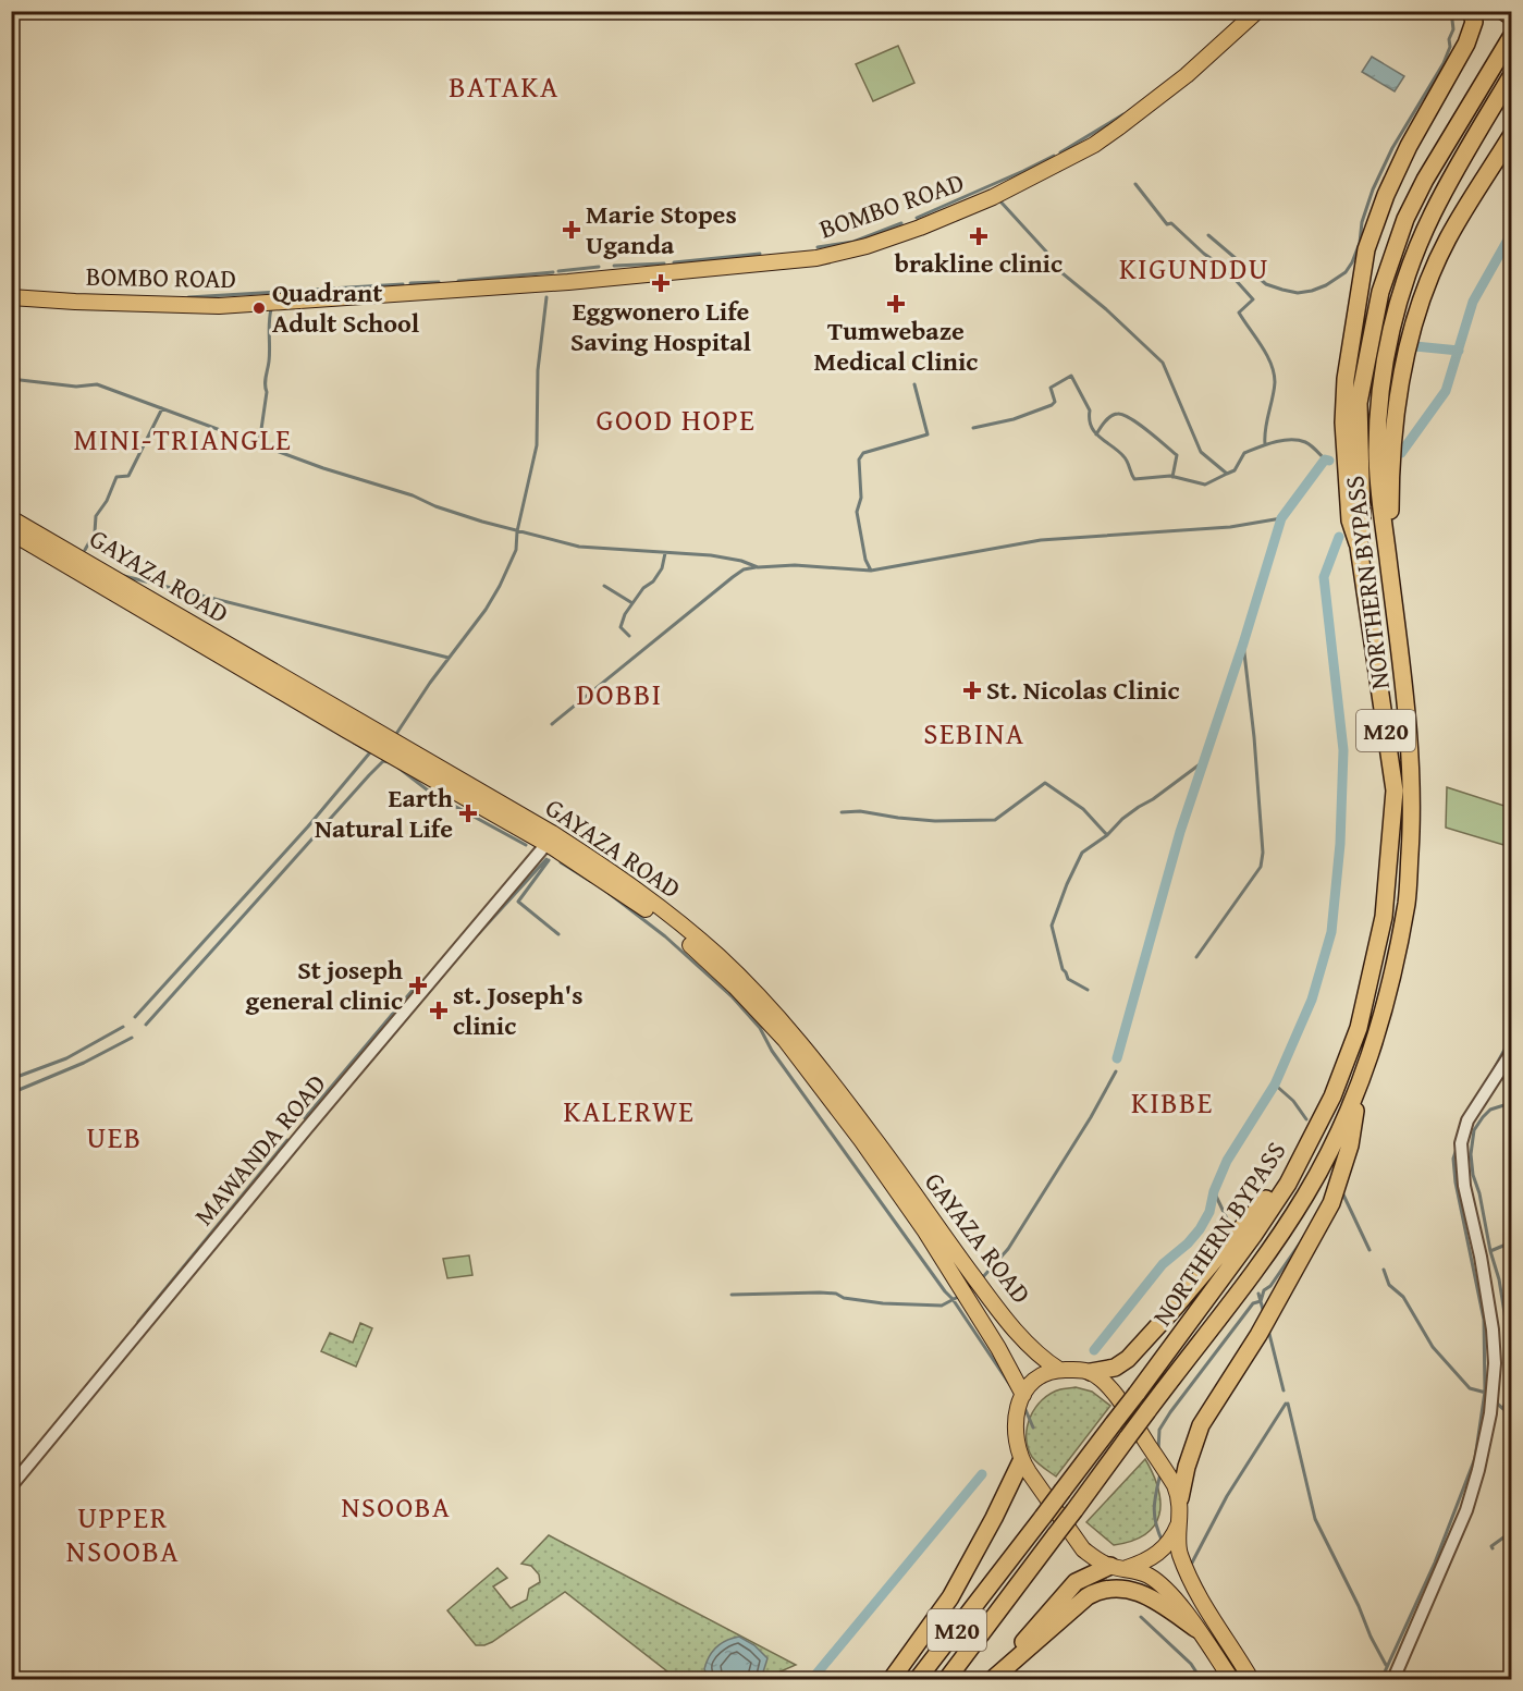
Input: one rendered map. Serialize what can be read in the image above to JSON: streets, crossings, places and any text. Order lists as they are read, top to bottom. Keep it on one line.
{"streets":{"highway":["NORTHERN BYPASS","M20"],"main road":["BOMBO ROAD","GAYAZA ROAD"],"street":["MAWANDA ROAD"]},"crossings":[["GAYAZA ROAD","MAWANDA ROAD"]],"districts":["BATAKA","KIGUNDDU","GOOD HOPE","MINI-TRIANGLE","DOBBI","SEBINA","KIBBE","KALERWE","UEB","NSOOBA","UPPER NSOOBA"],"places":{"health":["Marie Stopes Uganda","brakline clinic","Eggwonero Life Saving Hospital","Tumwebaze Medical Clinic","St. Nicolas Clinic","Earth Natural Life","St joseph general clinic","st. Joseph's clinic"],"other":["Quadrant Adult School"]}}
